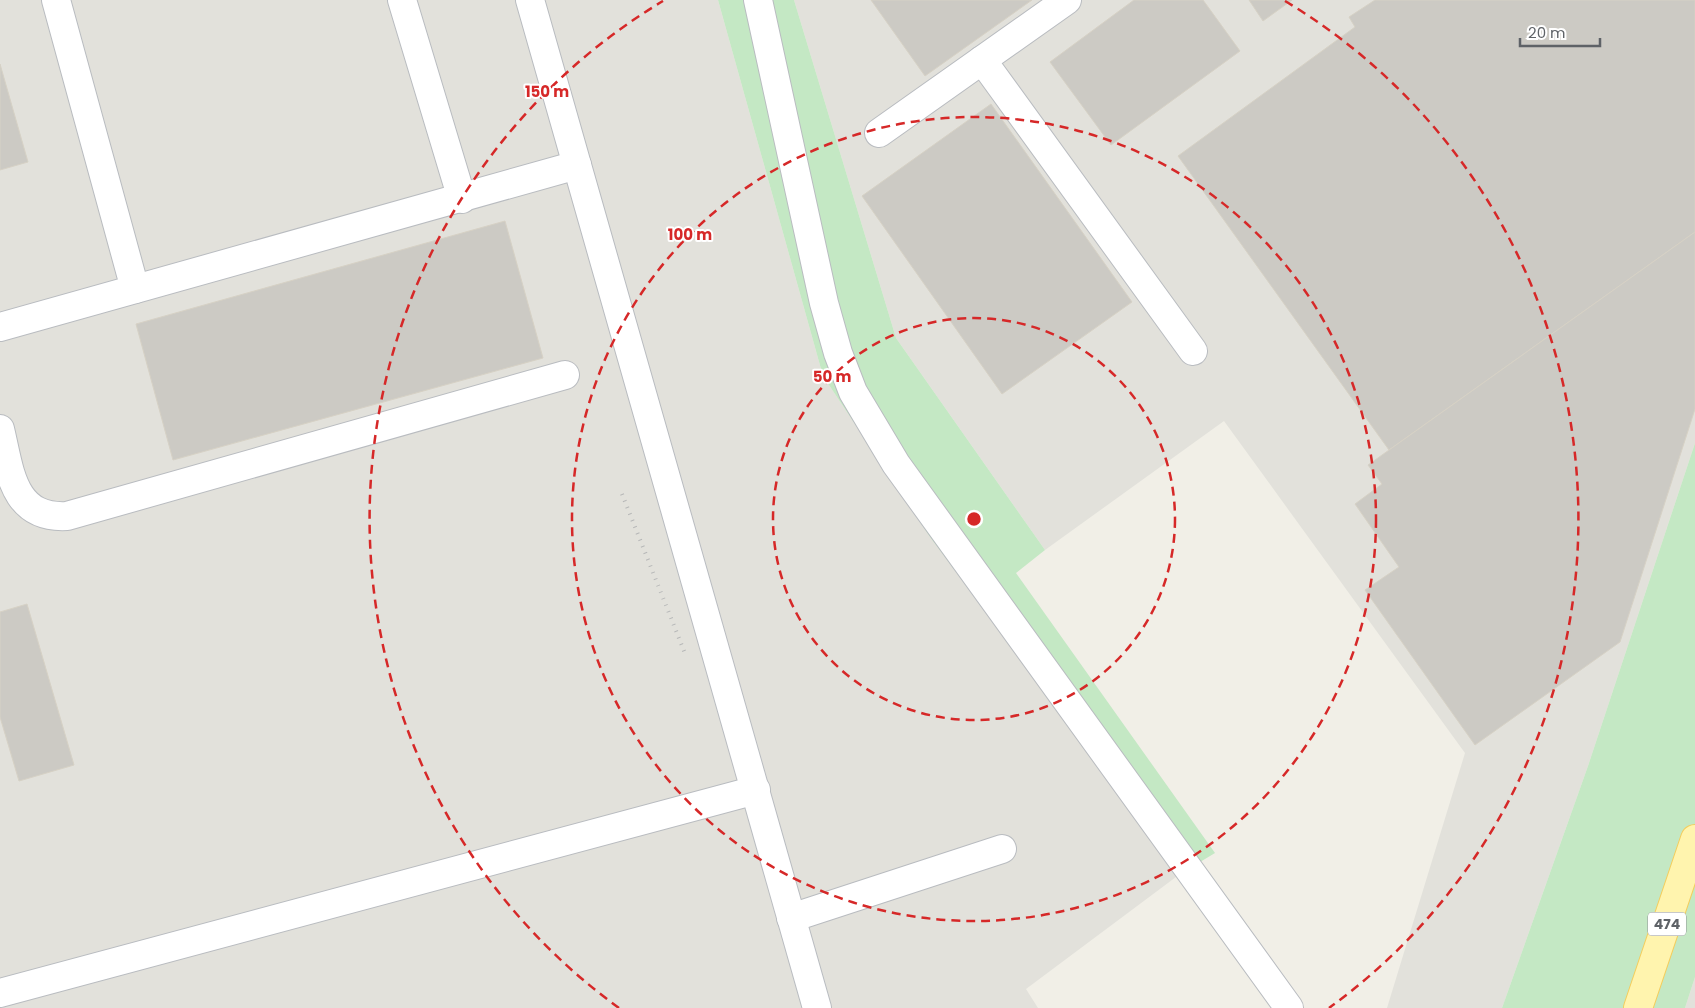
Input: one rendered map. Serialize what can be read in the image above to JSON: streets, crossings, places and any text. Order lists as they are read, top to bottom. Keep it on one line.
{"streets":{"main road":["474"]},"scale_bar":"20 m","rings":["150 m","100 m","50 m"]}
